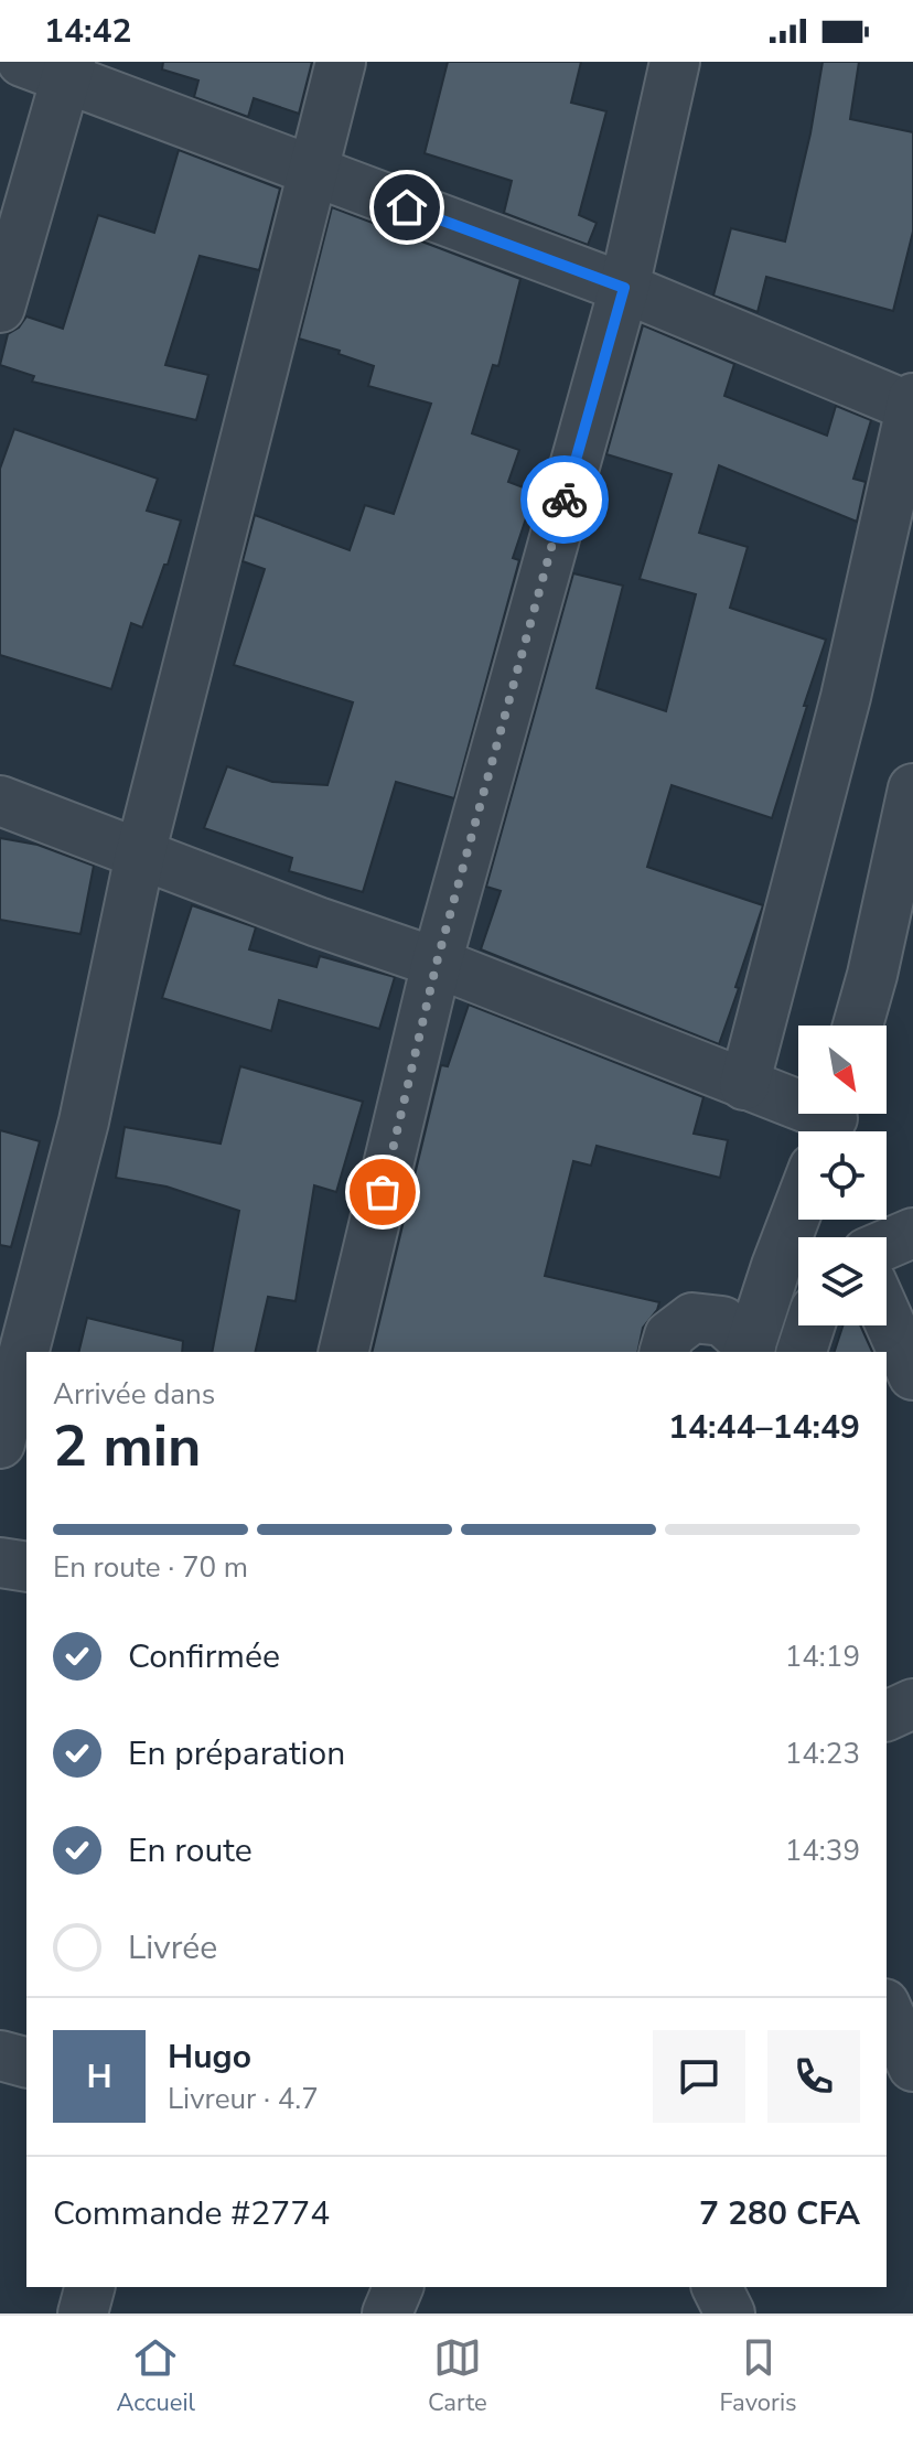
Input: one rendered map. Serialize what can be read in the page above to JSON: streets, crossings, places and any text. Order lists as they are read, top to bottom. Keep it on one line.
{"north":"bottom right","page":{"status":"14:42","heading":["2 min","Arrivée dans","14:44–14:49"],"panel":["Hugo","Livreur · 4.7","Commande #2774","7 280 CFA"],"bar":"En route · 70 m","list":[["Confirmée","14:19"],["En préparation","14:23"],["En route","14:39"],"Livrée"],"round":"H","tabs":["Accueil","Carte","Favoris"]}}
